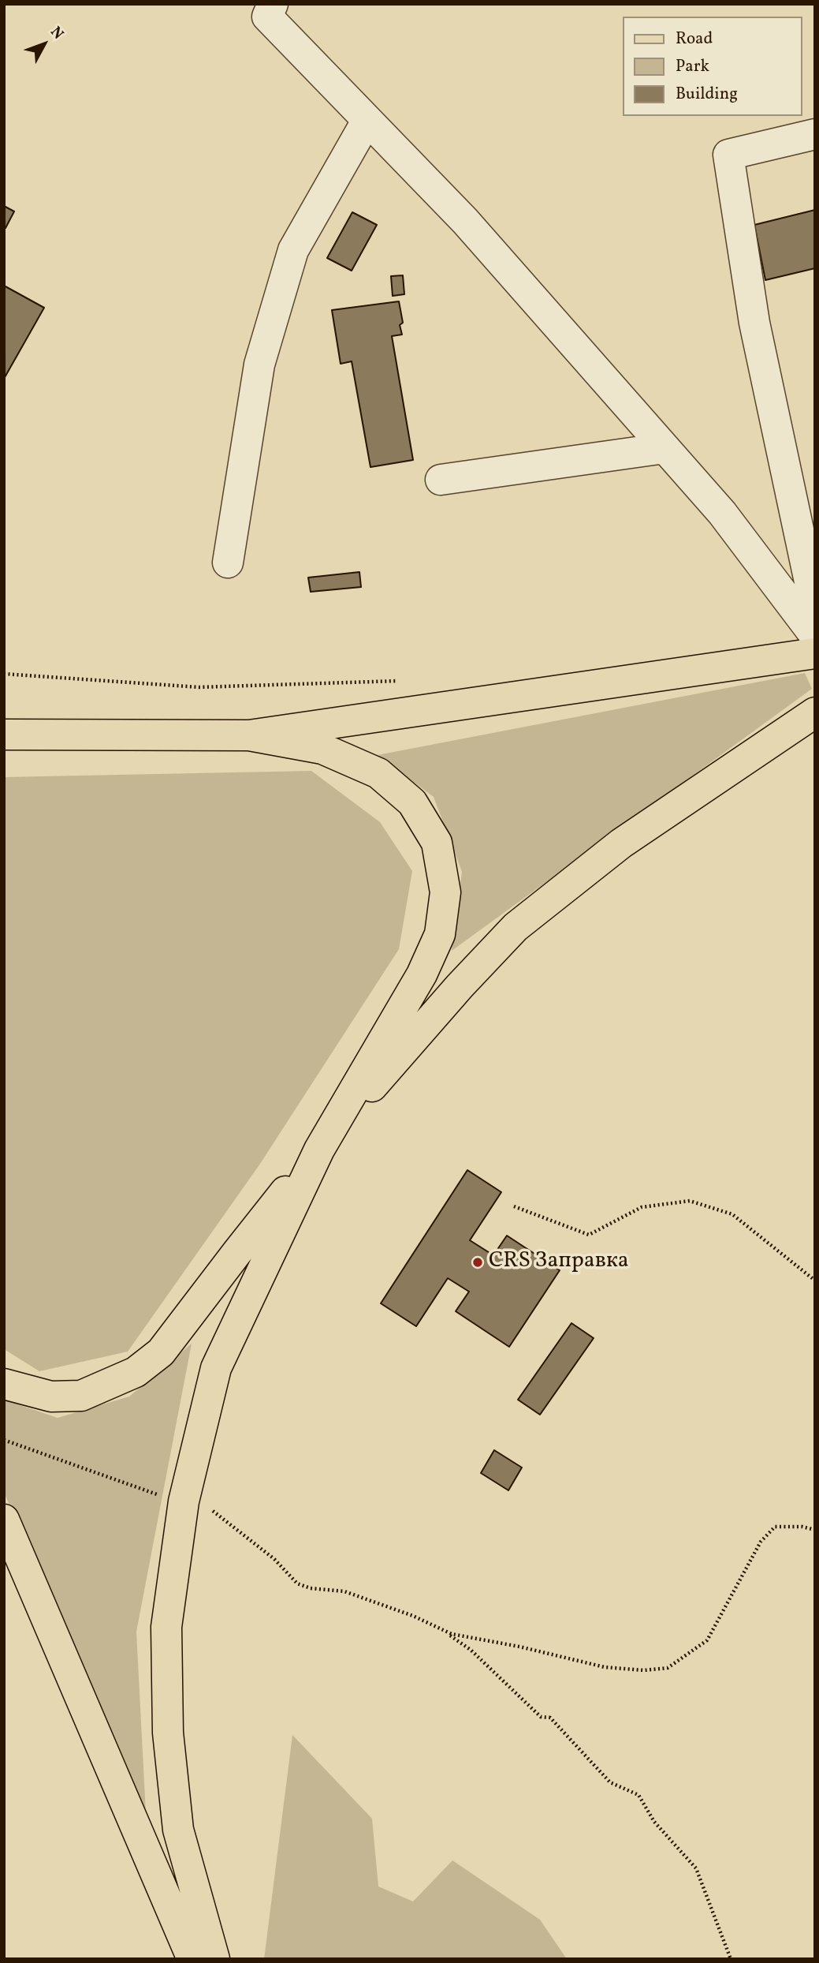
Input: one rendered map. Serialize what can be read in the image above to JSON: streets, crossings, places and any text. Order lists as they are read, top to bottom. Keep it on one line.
{"places":["CRS Заправка"],"legend":["Road","Park","Building"],"north":"top right"}
